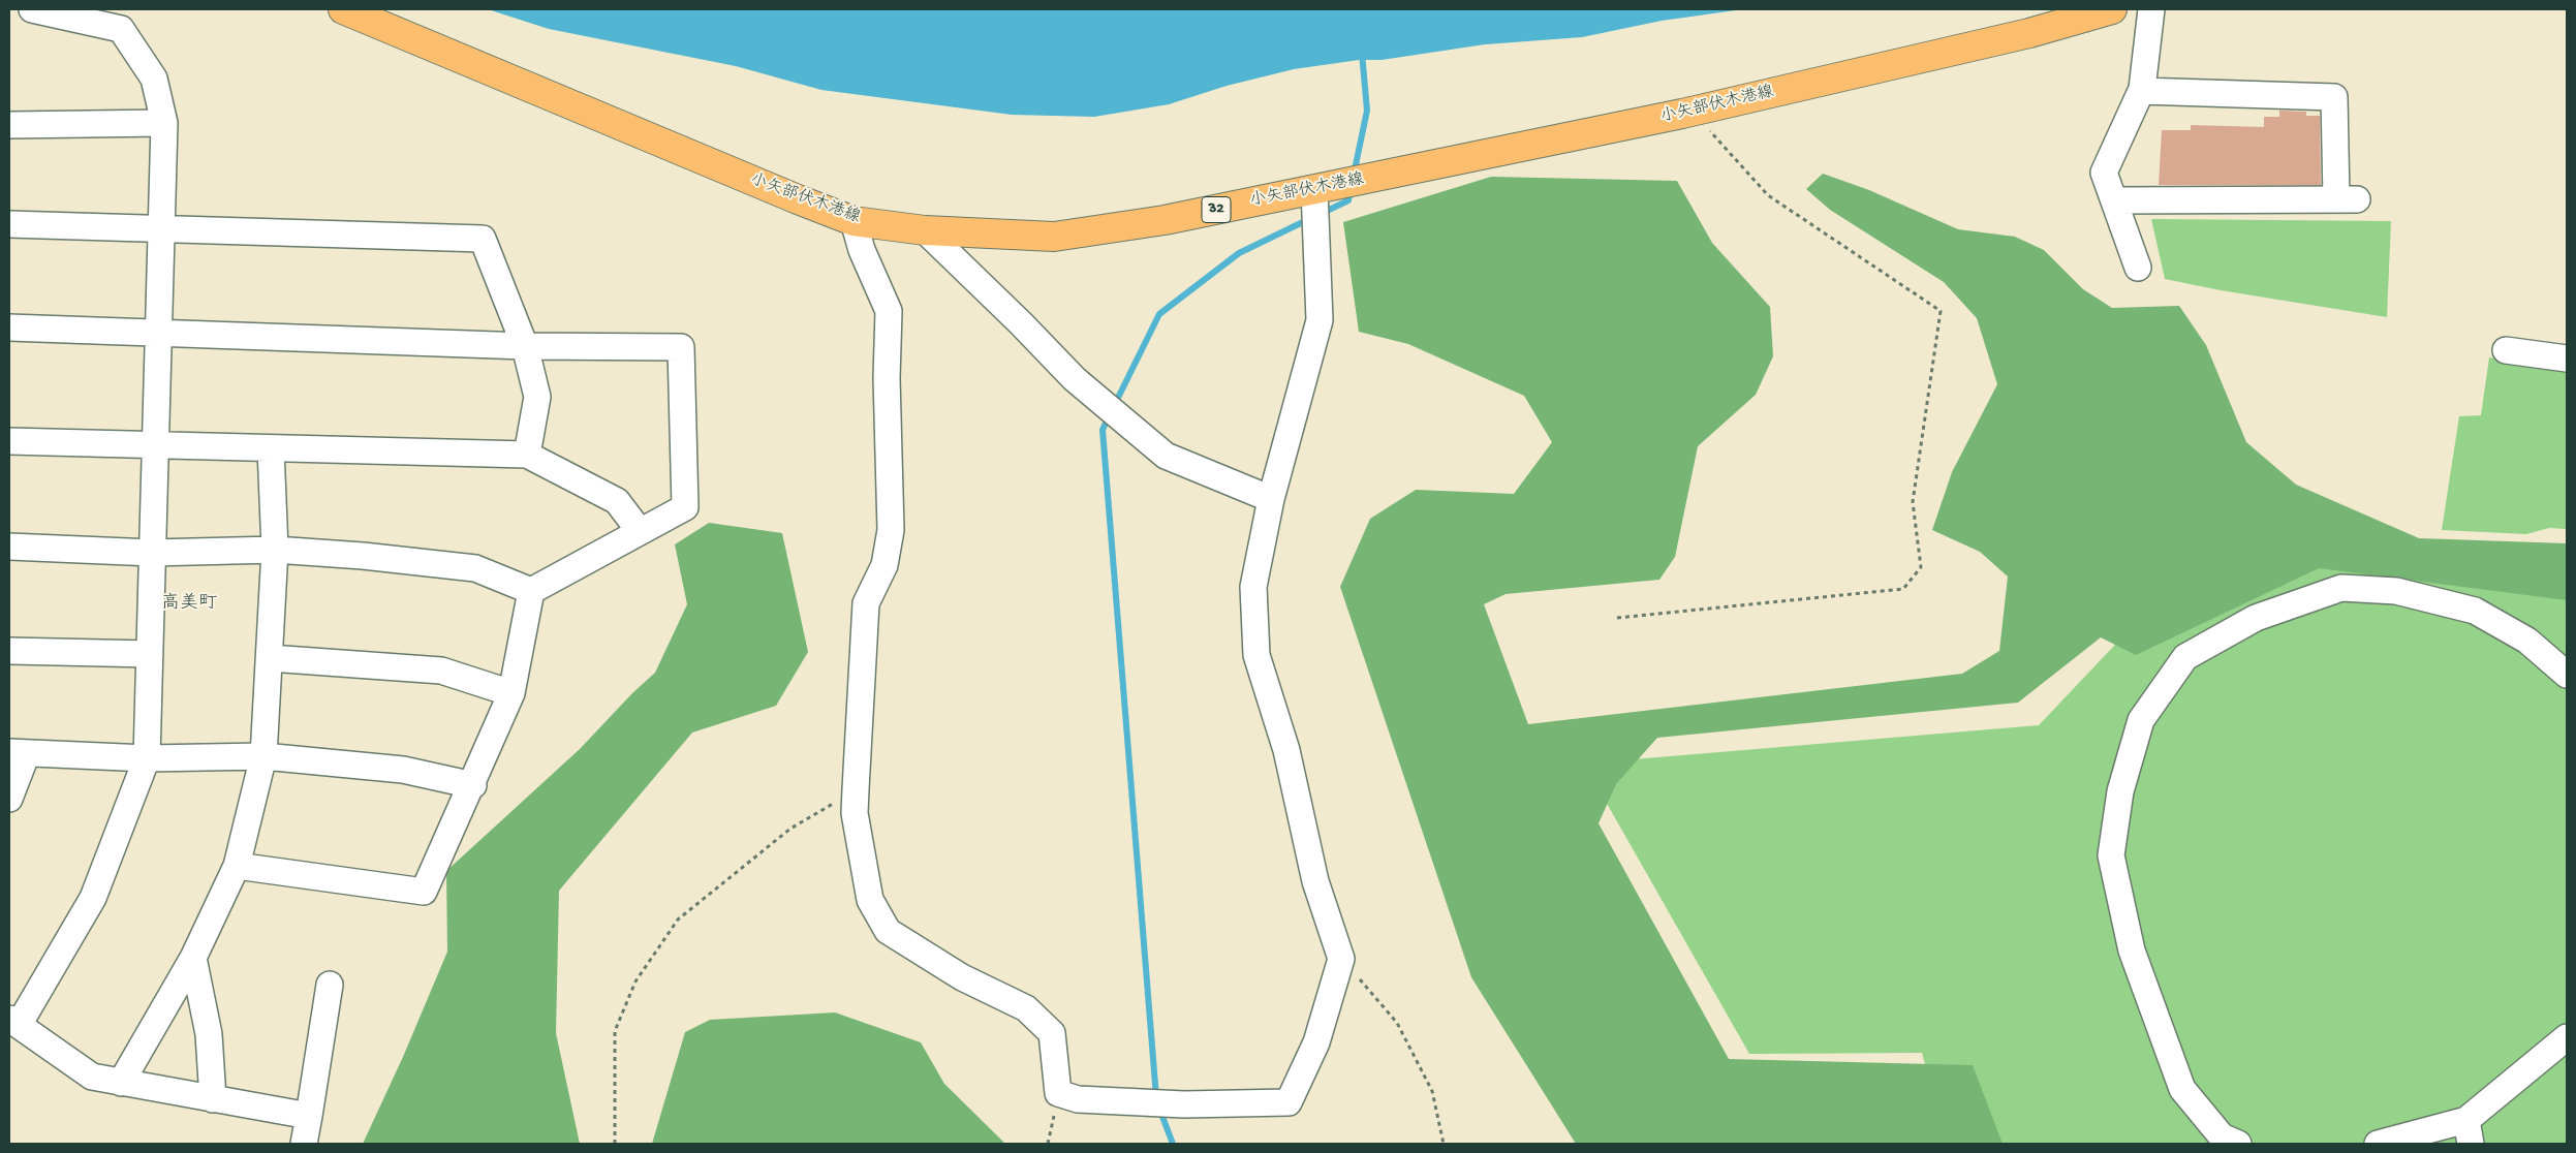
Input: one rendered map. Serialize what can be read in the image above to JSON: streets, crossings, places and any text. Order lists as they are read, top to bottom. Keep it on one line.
{"streets":{"main road":["小矢部伏木港線","32"]},"districts":["高美町"]}
